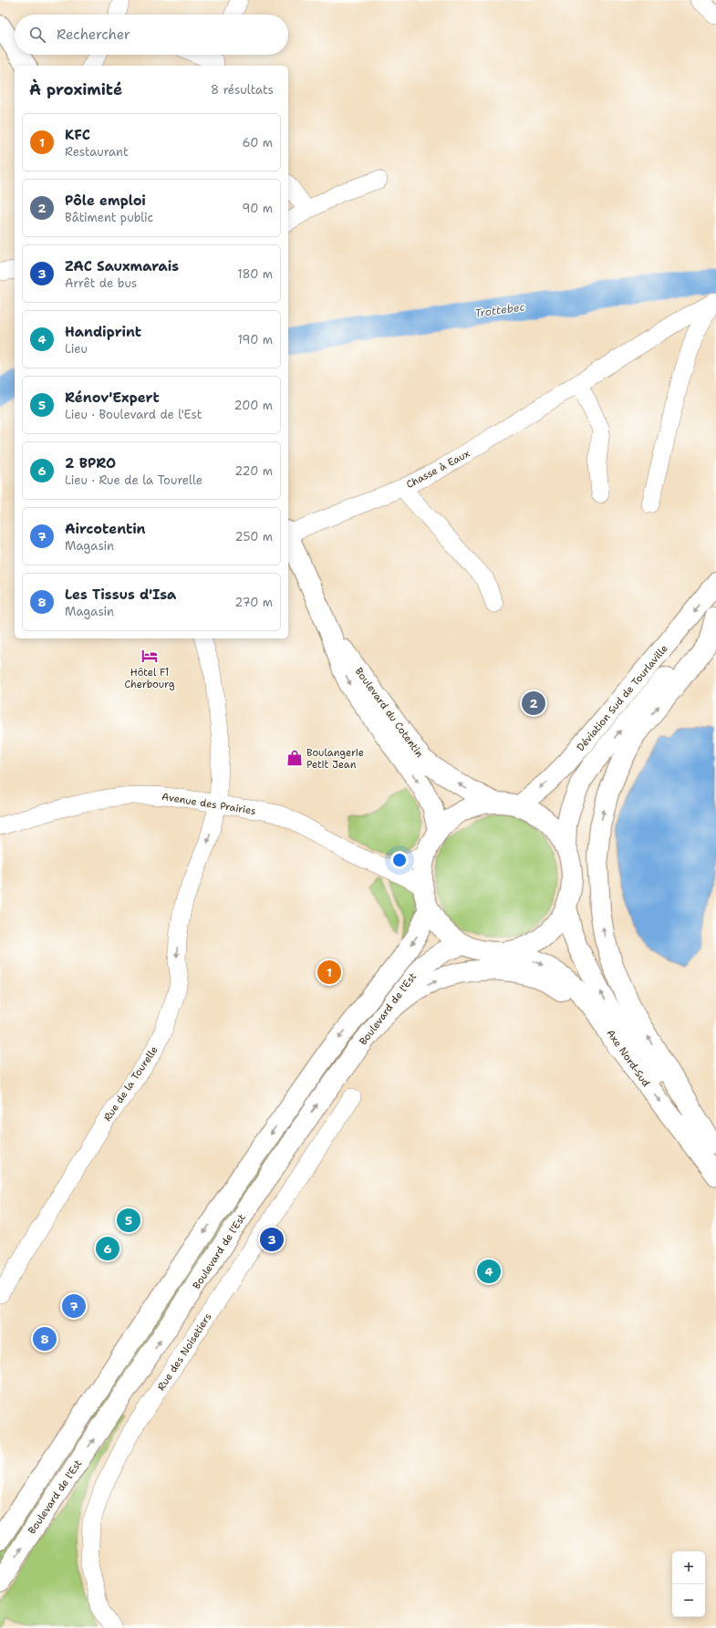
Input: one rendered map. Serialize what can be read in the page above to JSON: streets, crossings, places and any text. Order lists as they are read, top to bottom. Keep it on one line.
{"streets":{"main road":["Déviation Sud de Tourlaville","Boulevard du Cotentin","Boulevard de l'Est","Axe Nord-Sud"],"street":["Chasse à Eaux","Avenue des Prairies","Rue de la Tourelle","Rue des Noisetiers"]},"crossings":[["Avenue des Prairies","Rue de la Tourelle"]],"one_way":["Rue de la Tourelle"],"water":["Trottebec"],"places":{"hotel":["Hôtel F1 Cherbourg"],"shop":["Boulangerie Petit Jean"]},"page":{"search":"Rechercher","heading":["À proximité","8 résultats"],"list":[{"mark":"1","name":"KFC","note":"Restaurant","value":"60 m"},{"mark":"2","name":"Pôle emploi","note":"Bâtiment public","value":"90 m"},{"mark":"3","name":"ZAC Sauxmarais","note":"Arrêt de bus","value":"180 m"},{"mark":"4","name":"Handiprint","note":"Lieu","value":"190 m"},{"mark":"5","name":"Rénov'Expert","note":"Lieu · Boulevard de l'Est","value":"200 m"},{"mark":"6","name":"2 BPRO","note":"Lieu · Rue de la Tourelle","value":"220 m"},{"mark":"7","name":"Aircotentin","note":"Magasin","value":"250 m"},{"mark":"8","name":"Les Tissus d'Isa","note":"Magasin","value":"270 m"}],"pins":["2","1","5","3","6","4","7","8"],"map_buttons":["+","−"]}}
